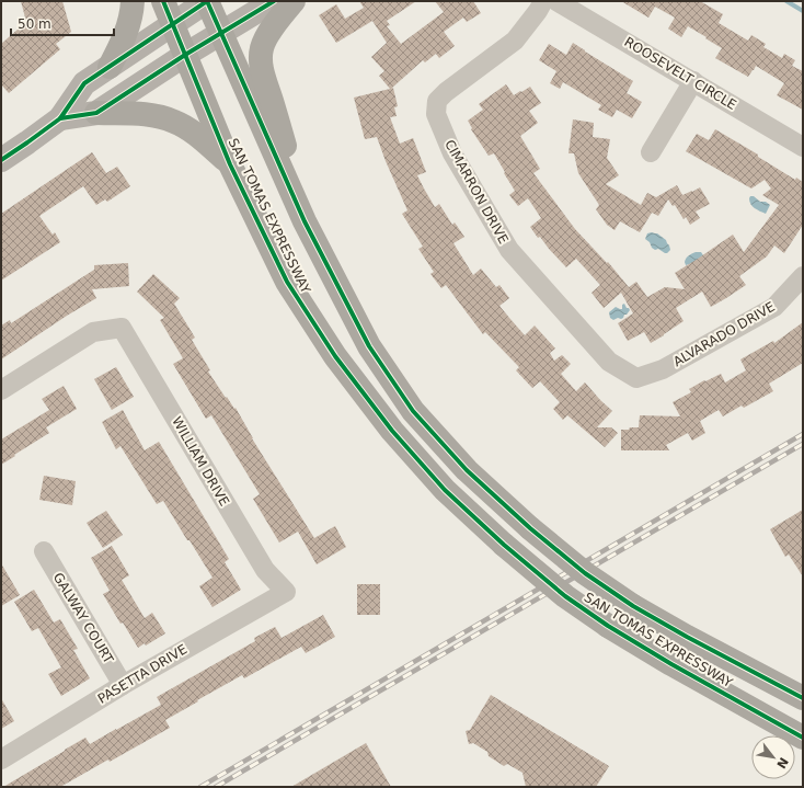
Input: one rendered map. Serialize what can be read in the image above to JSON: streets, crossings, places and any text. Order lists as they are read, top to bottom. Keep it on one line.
{"streets":{"highway":["SAN TOMAS EXPRESSWAY"],"street":["ROOSEVELT CIRCLE","CIMARRON DRIVE","ALVARADO DRIVE","WILLIAM DRIVE","GALWAY COURT","PASETTA DRIVE"]},"crossings":[["CIMARRON DRIVE","ALVARADO DRIVE"],["WILLIAM DRIVE","PASETTA DRIVE"],["GALWAY COURT","PASETTA DRIVE"]],"scale_bar":"50 m","north":"bottom right"}
